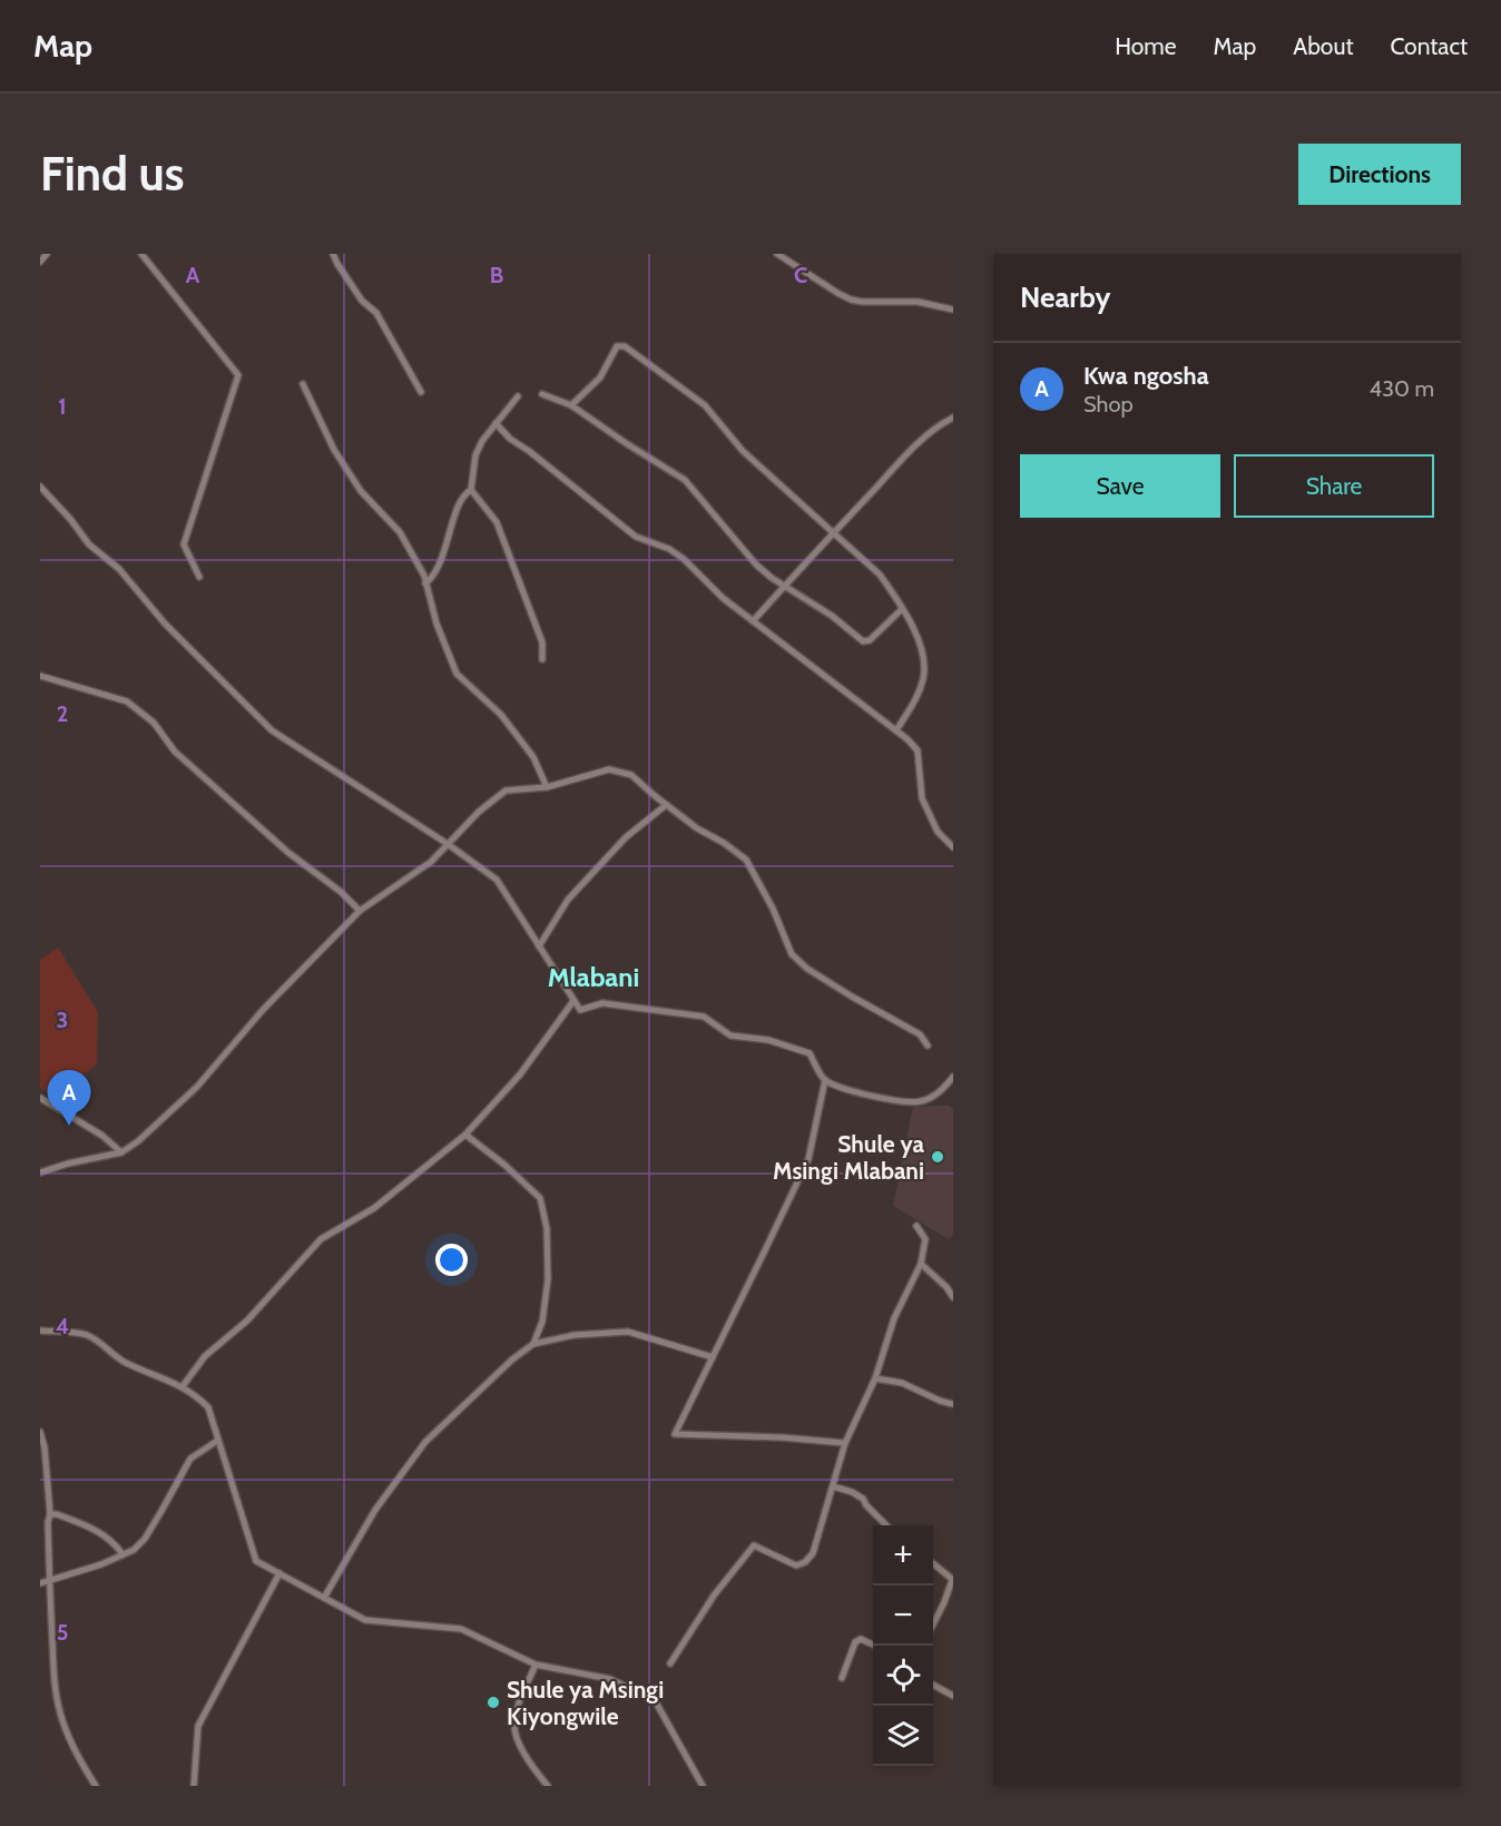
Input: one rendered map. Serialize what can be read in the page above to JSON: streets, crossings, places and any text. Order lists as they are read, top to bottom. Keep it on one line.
{"districts":["Mlabani"],"places":["Shule ya Msingi Mlabani","Shule ya Msingi Kiyongwile"],"page":{"header":"Map","nav":["Home","Map","About","Contact"],"buttons":["Directions",["Save","Share"]],"title":"Find us","heading":"Nearby","list":[{"mark":"A","name":"Kwa ngosha","note":"Shop","value":"430 m"}],"pins":"A","map_buttons":["+","−"]},"grid":{"columns":["A","B","C"],"rows":["1","2","3","4","5"]}}
